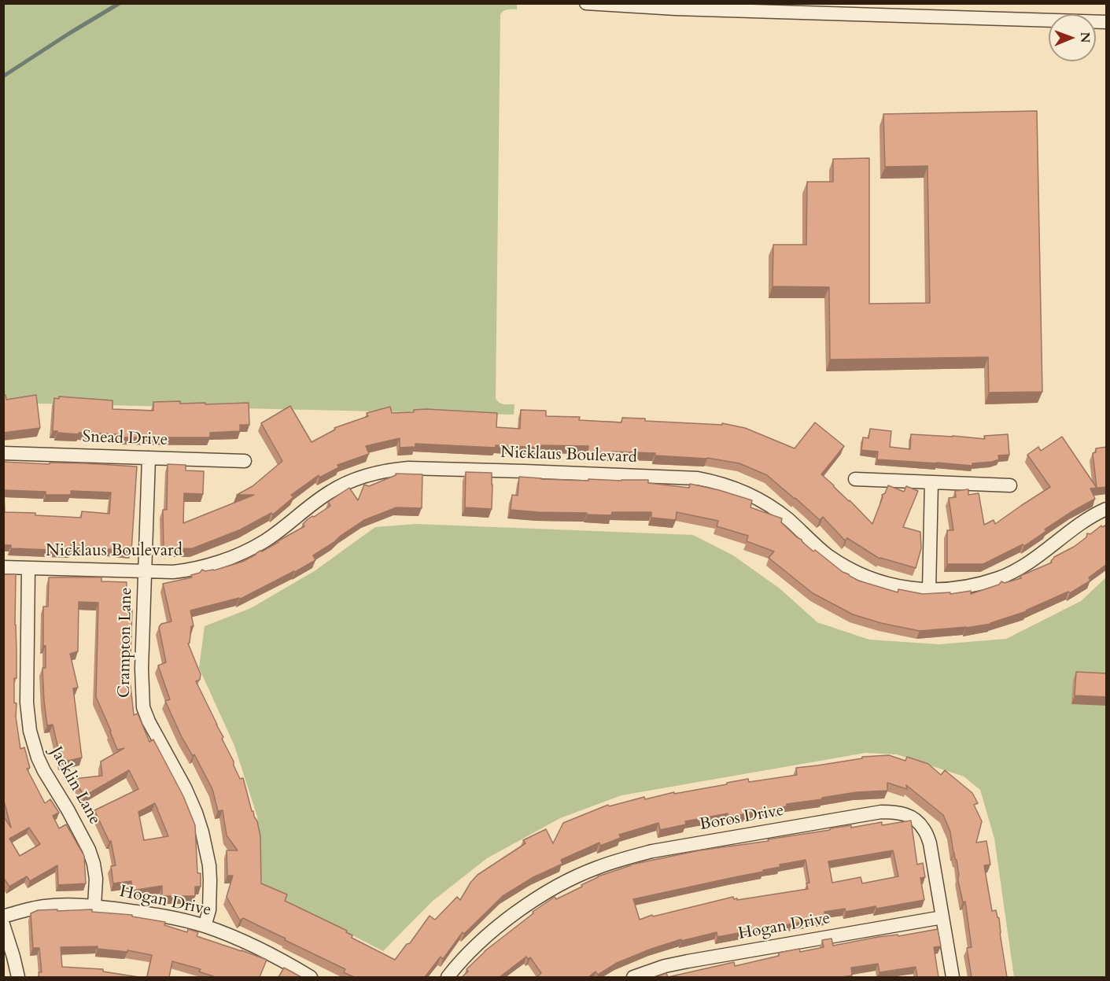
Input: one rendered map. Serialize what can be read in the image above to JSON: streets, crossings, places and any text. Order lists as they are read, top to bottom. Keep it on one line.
{"streets":{"street":["Snead Drive","Nicklaus Boulevard","Crampton Lane","Jacklin Lane","Boros Drive","Hogan Drive"]},"crossings":[["Snead Drive","Crampton Lane"],["Nicklaus Boulevard","Crampton Lane"],["Nicklaus Boulevard","Jacklin Lane"],["Crampton Lane","Hogan Drive"],["Jacklin Lane","Hogan Drive"],["Boros Drive","Hogan Drive"]],"north":"right"}
